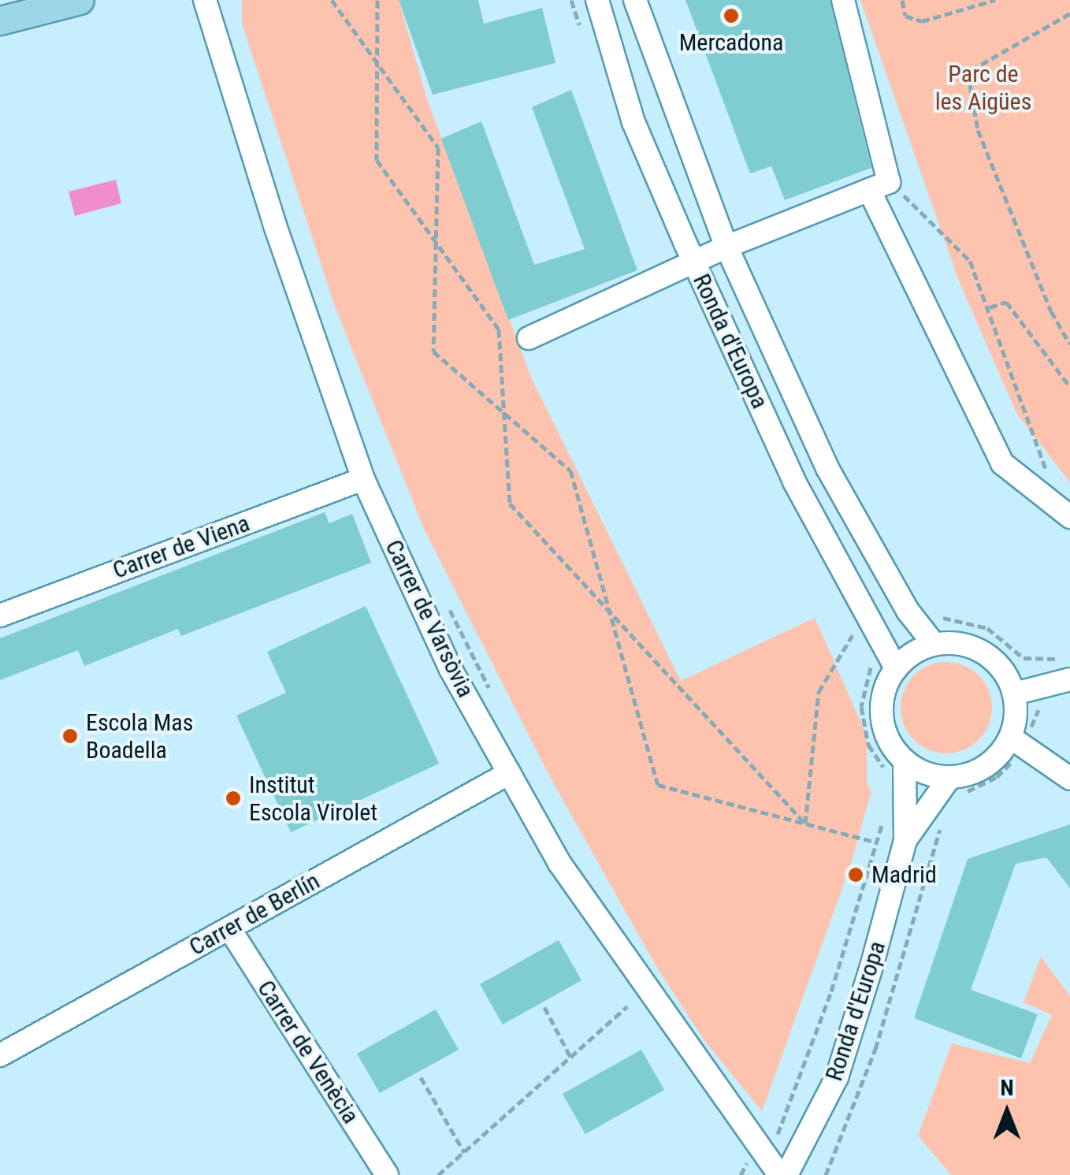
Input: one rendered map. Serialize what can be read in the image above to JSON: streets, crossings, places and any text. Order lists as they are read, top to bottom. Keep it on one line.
{"streets":{"street":["Ronda d'Europa","Carrer de Viena","Carrer de Varsòvia","Carrer de Berlín","Carrer de Venècia"]},"crossings":[["Carrer de Viena","Carrer de Varsòvia"],["Carrer de Varsòvia","Carrer de Berlín"],["Carrer de Berlín","Carrer de Venècia"]],"parks":["Parc de les Aigües"],"places":["Mercadona","Escola Mas Boadella","Institut Escola Virolet","Madrid"],"north":"top"}
